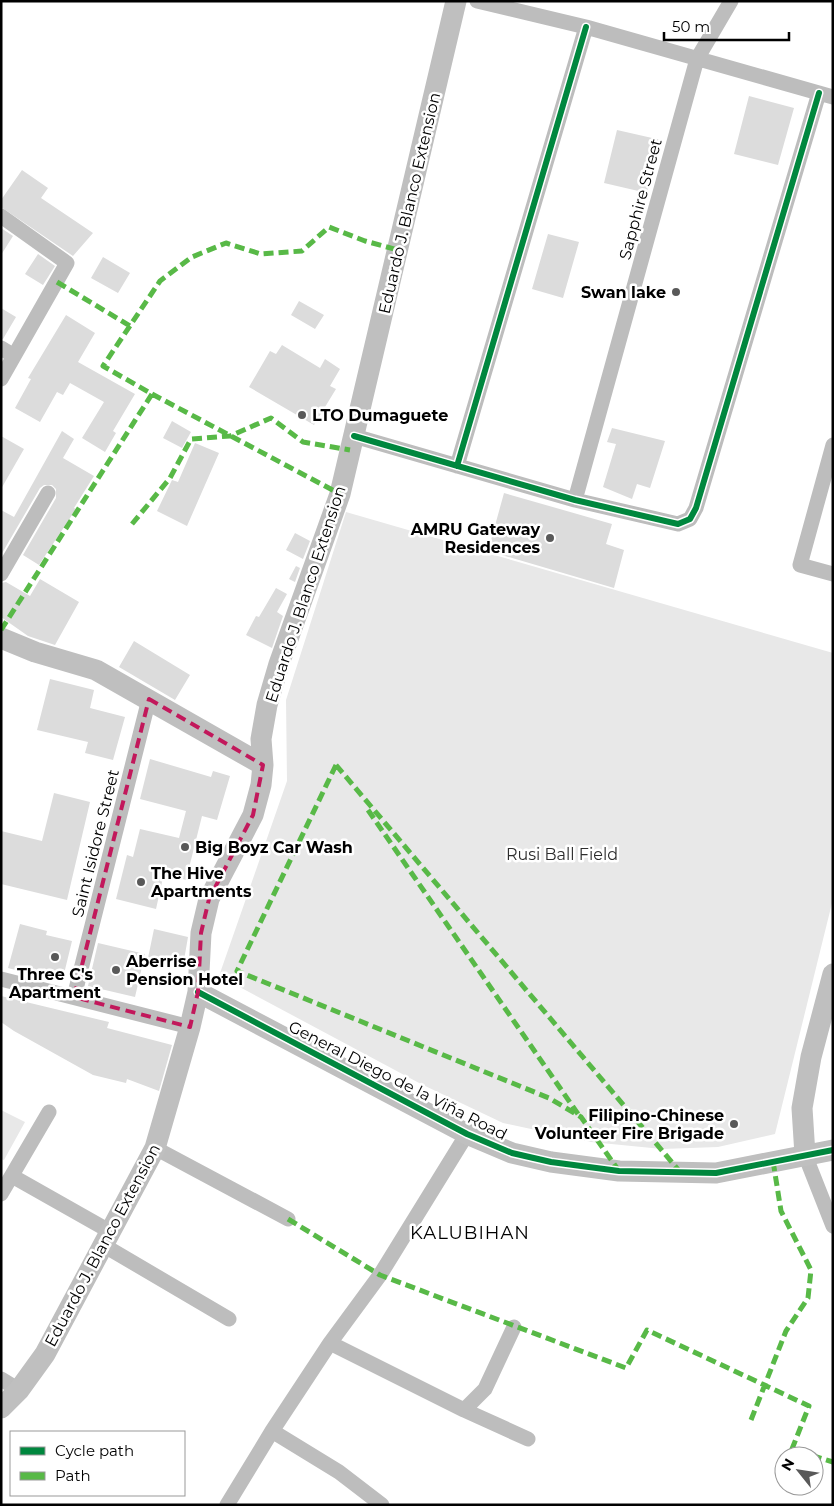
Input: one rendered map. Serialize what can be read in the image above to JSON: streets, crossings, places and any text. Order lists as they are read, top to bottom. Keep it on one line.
{"streets":{"main road":["Eduardo J. Blanco Extension","General Diego de la Viña Road"],"street":["Sapphire Street","Saint Isidore Street"]},"crossings":[["Eduardo J. Blanco Extension","General Diego de la Viña Road"]],"districts":["KALUBIHAN"],"parks":["Rusi Ball Field"],"places":["Swan lake","LTO Dumaguete","AMRU Gateway Residences","Big Boyz Car Wash","The Hive Apartments","Three C's Apartment","Aberrise Pension Hotel","Filipino-Chinese Volunteer Fire Brigade"],"legend":["Cycle path","Path"],"scale_bar":"50 m","north":"top left"}
